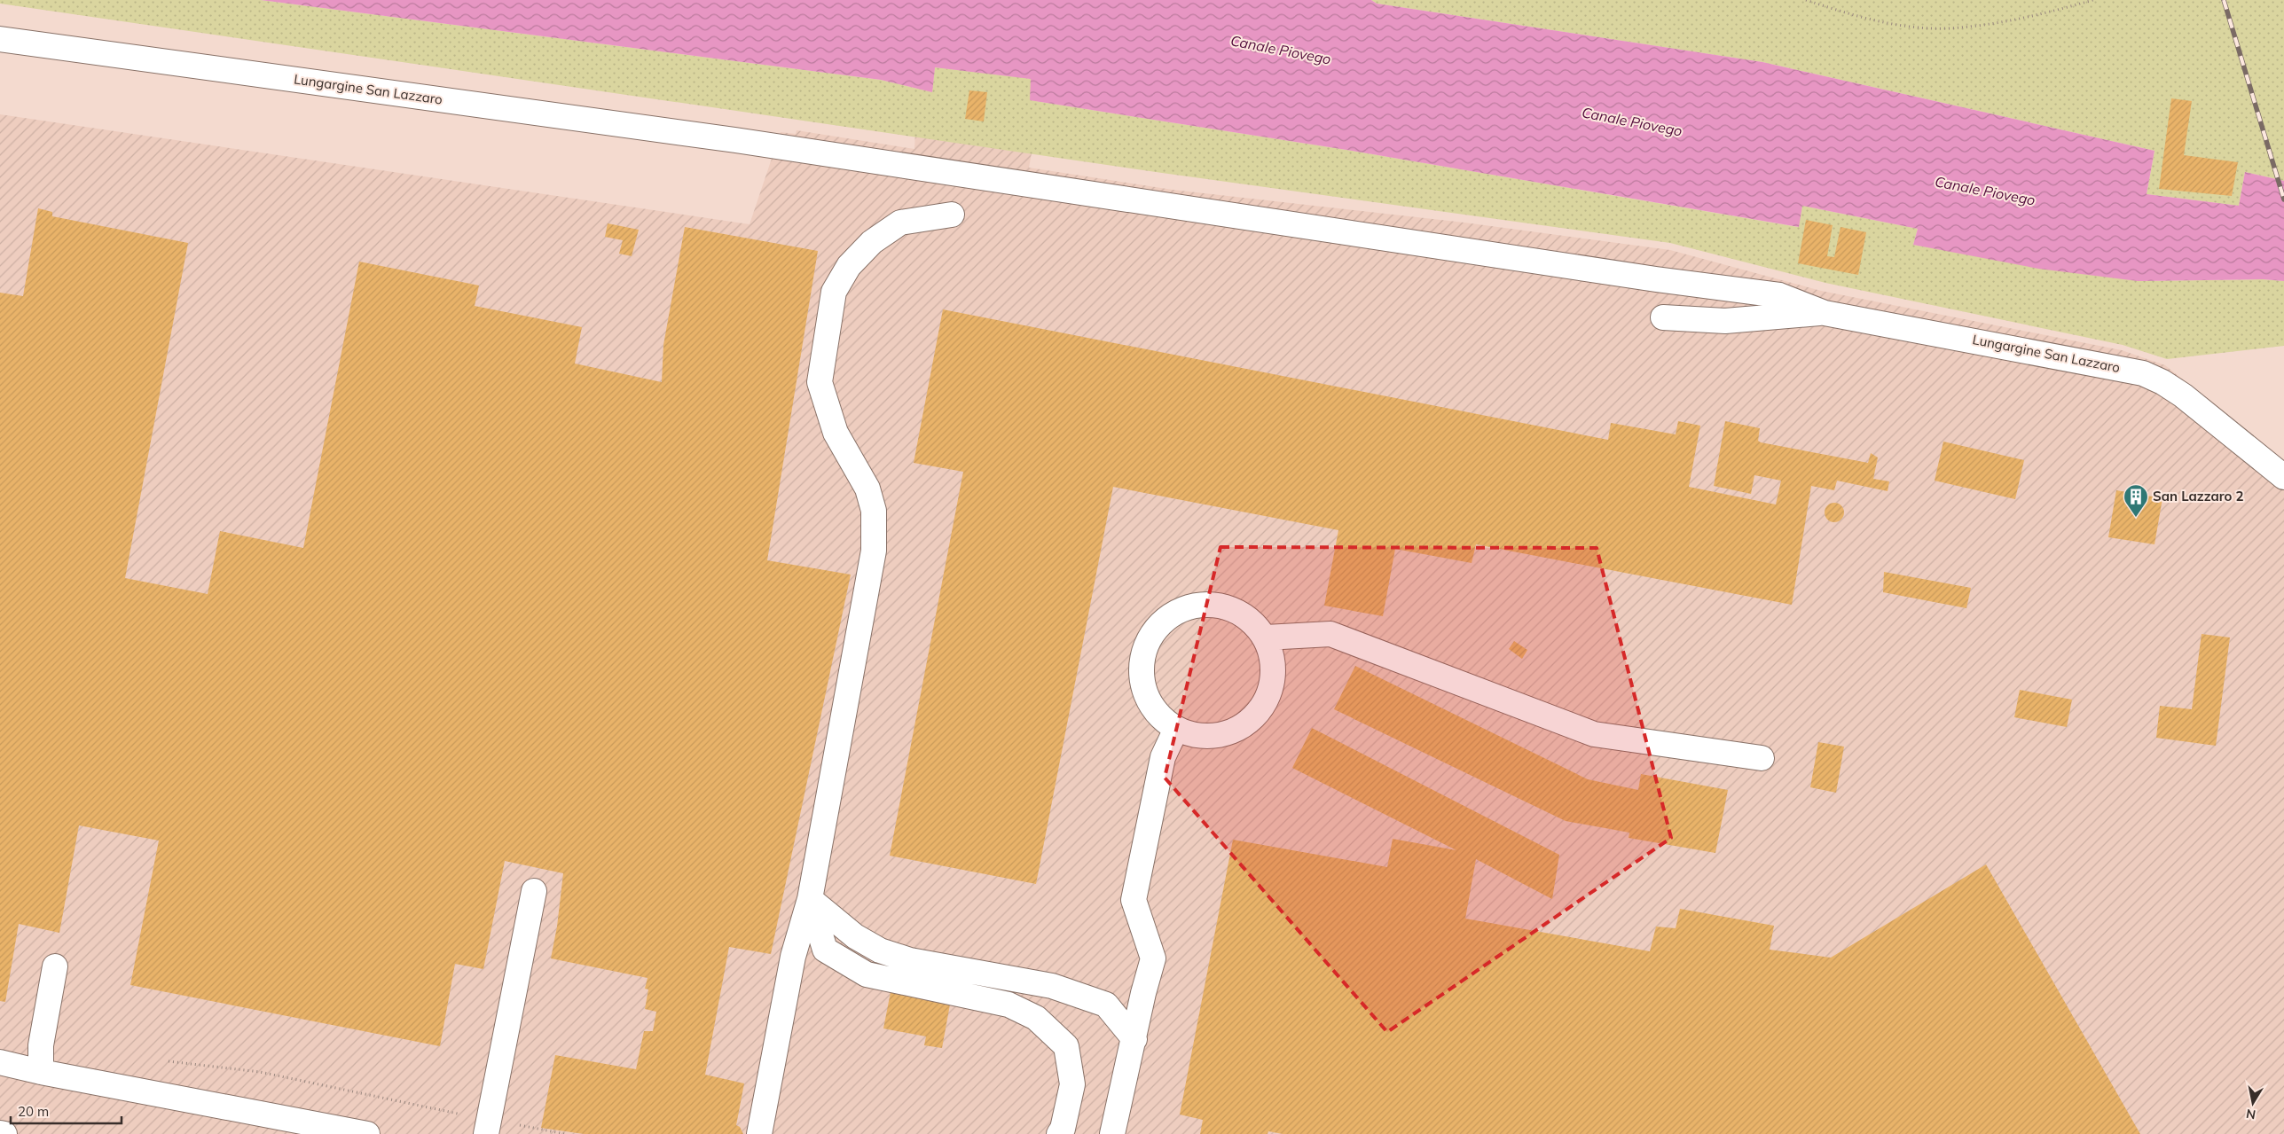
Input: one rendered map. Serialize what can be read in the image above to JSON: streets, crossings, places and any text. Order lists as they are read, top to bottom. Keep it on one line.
{"streets":{"street":["Lungargine San Lazzaro"]},"water":["Canale Piovego"],"places":{"building":["San Lazzaro 2"]},"scale_bar":"20 m","north":"bottom"}
